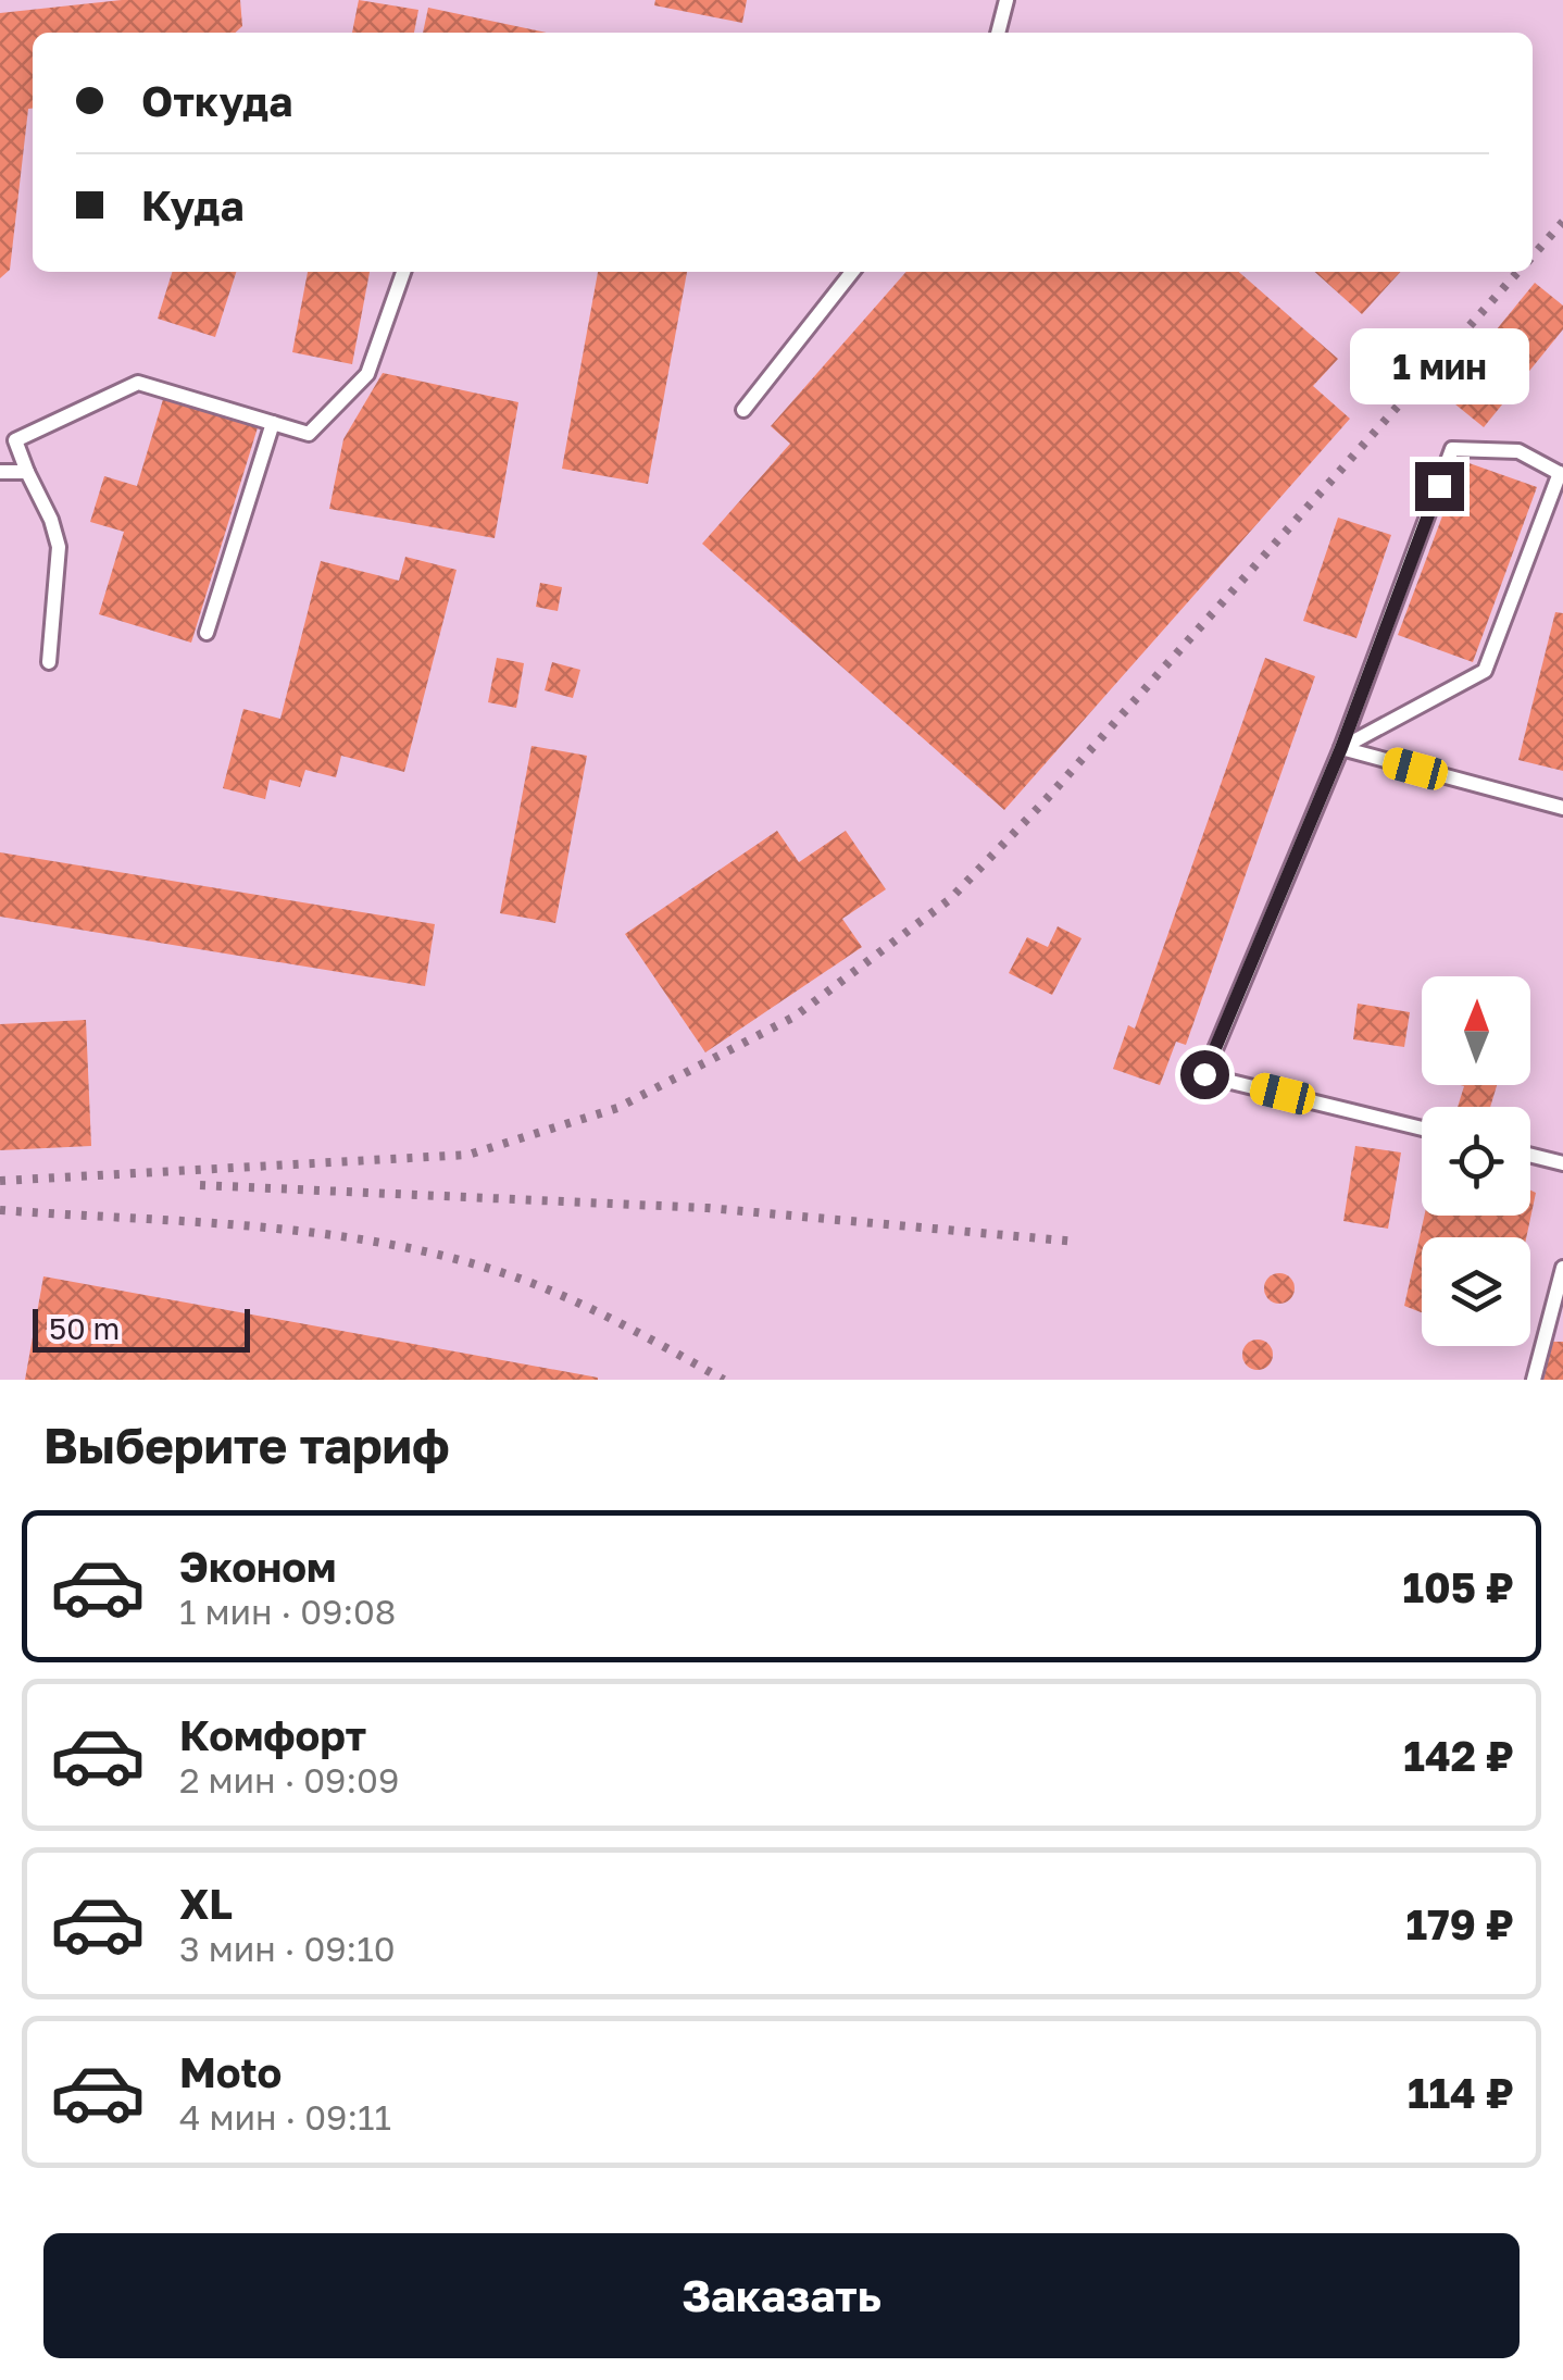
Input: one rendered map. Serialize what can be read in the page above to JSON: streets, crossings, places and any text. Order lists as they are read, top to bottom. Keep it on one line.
{"scale_bar":"50 m","north":"top","page":{"banner":["Откуда","Куда"],"bubble":"1 мин","scale":"50 m","heading":"Выберите тариф","list":[{"name":"Эконом","note":"1 мин · 09:08","value":"105 ₽"},{"name":"Комфорт","note":"2 мин · 09:09","value":"142 ₽"},{"name":"XL","note":"3 мин · 09:10","value":"179 ₽"},{"name":"Moto","note":"4 мин · 09:11","value":"114 ₽"}],"buttons":"Заказать"}}
